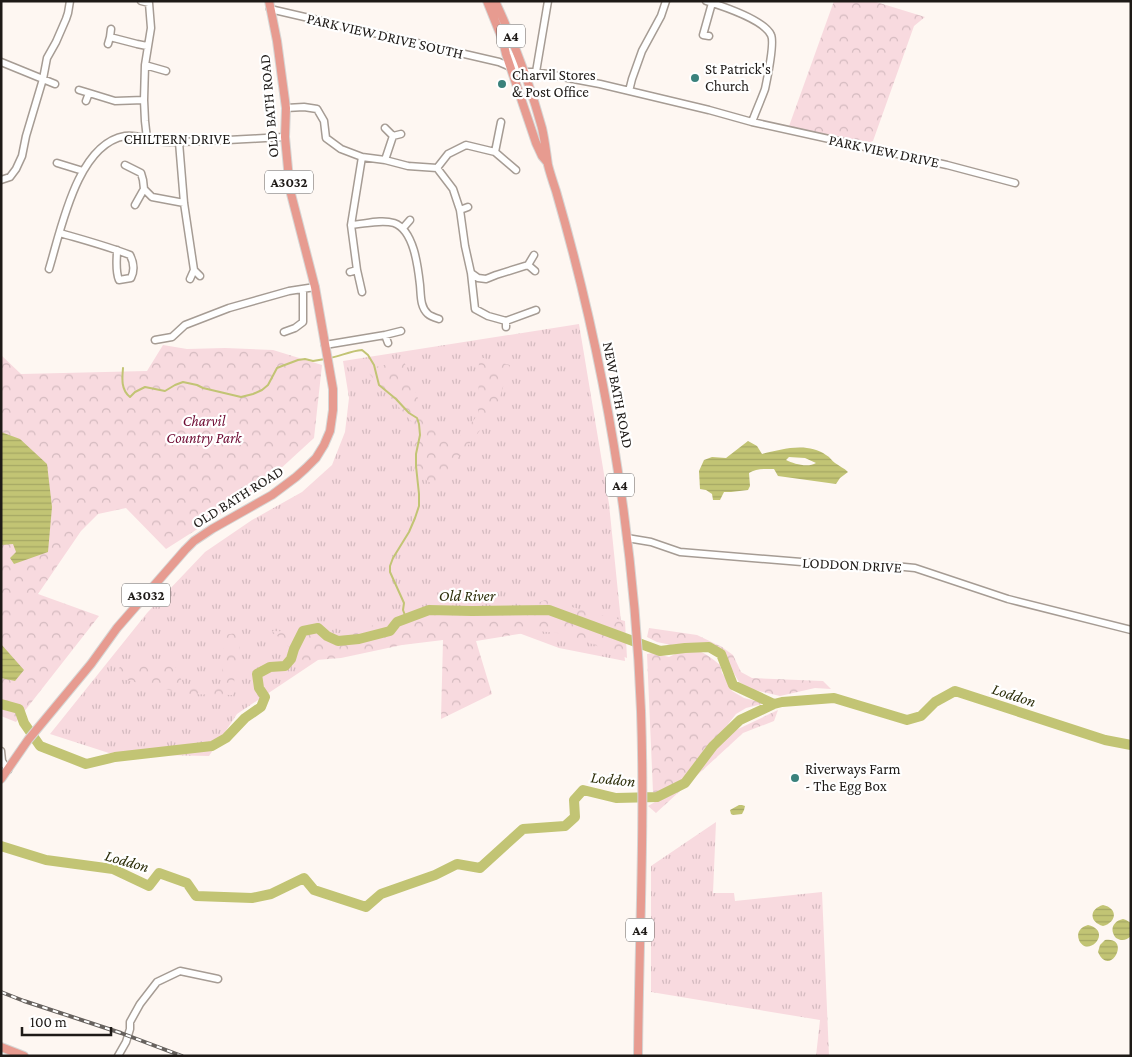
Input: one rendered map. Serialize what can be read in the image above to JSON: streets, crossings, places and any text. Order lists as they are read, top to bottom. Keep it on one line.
{"streets":{"main road":["A4","OLD BATH ROAD","A3032","NEW BATH ROAD"],"street":["PARK VIEW DRIVE SOUTH","CHILTERN DRIVE","PARK VIEW DRIVE","LODDON DRIVE"]},"crossings":[["PARK VIEW DRIVE SOUTH","OLD BATH ROAD"],["PARK VIEW DRIVE SOUTH","PARK VIEW DRIVE"],["PARK VIEW DRIVE SOUTH","NEW BATH ROAD"],["OLD BATH ROAD","CHILTERN DRIVE"],["NEW BATH ROAD","LODDON DRIVE"]],"water":["Old River","Loddon"],"parks":["Charvil Country Park"],"places":["St Patrick's Church","Charvil Stores & Post Office","Riverways Farm - The Egg Box"],"scale_bar":"100 m"}
